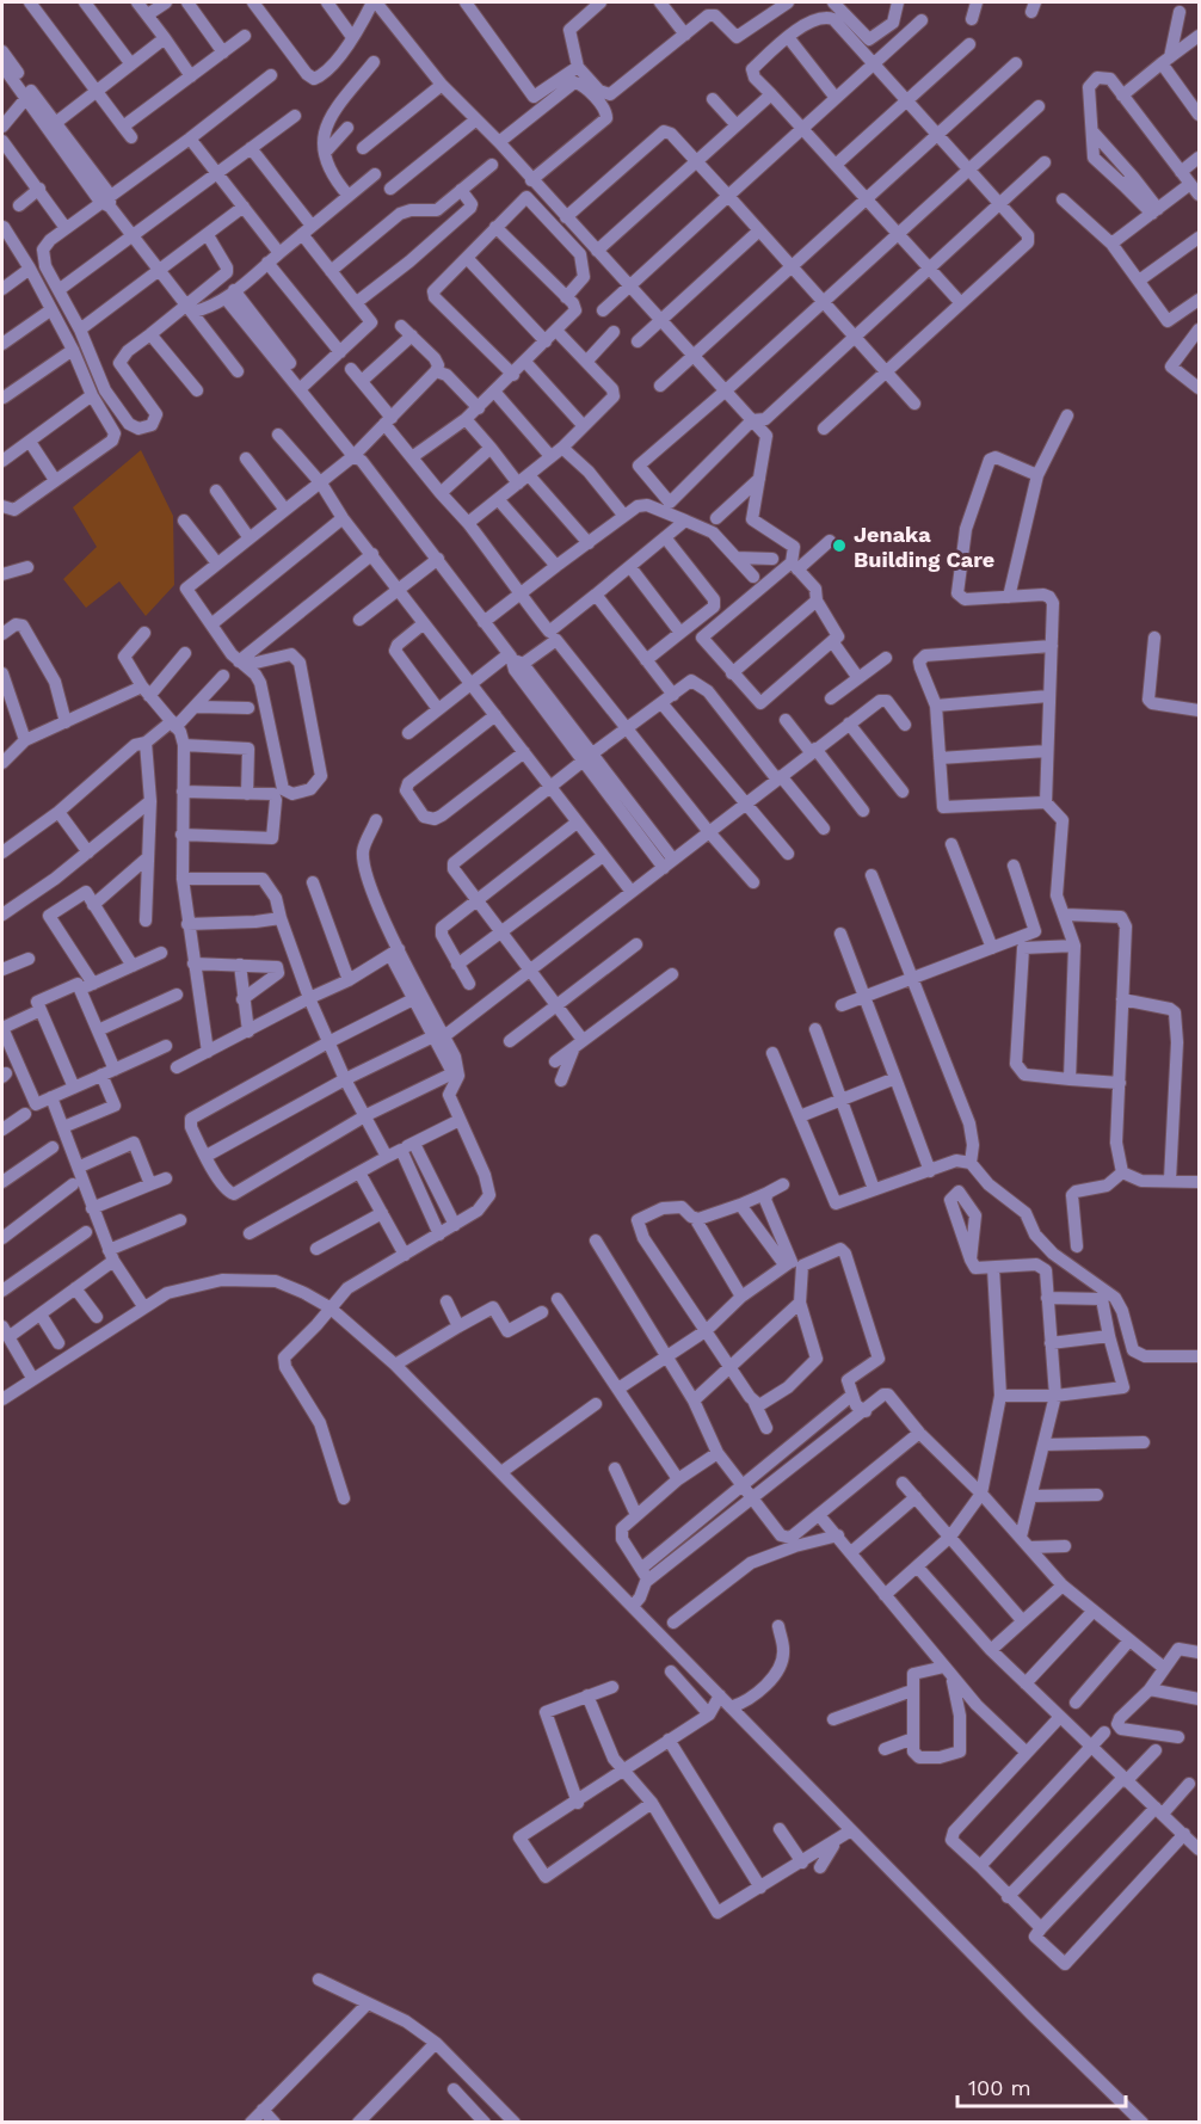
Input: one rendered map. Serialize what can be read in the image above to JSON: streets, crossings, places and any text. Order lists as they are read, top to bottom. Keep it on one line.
{"places":["Jenaka Building Care"],"scale_bar":"100 m"}
